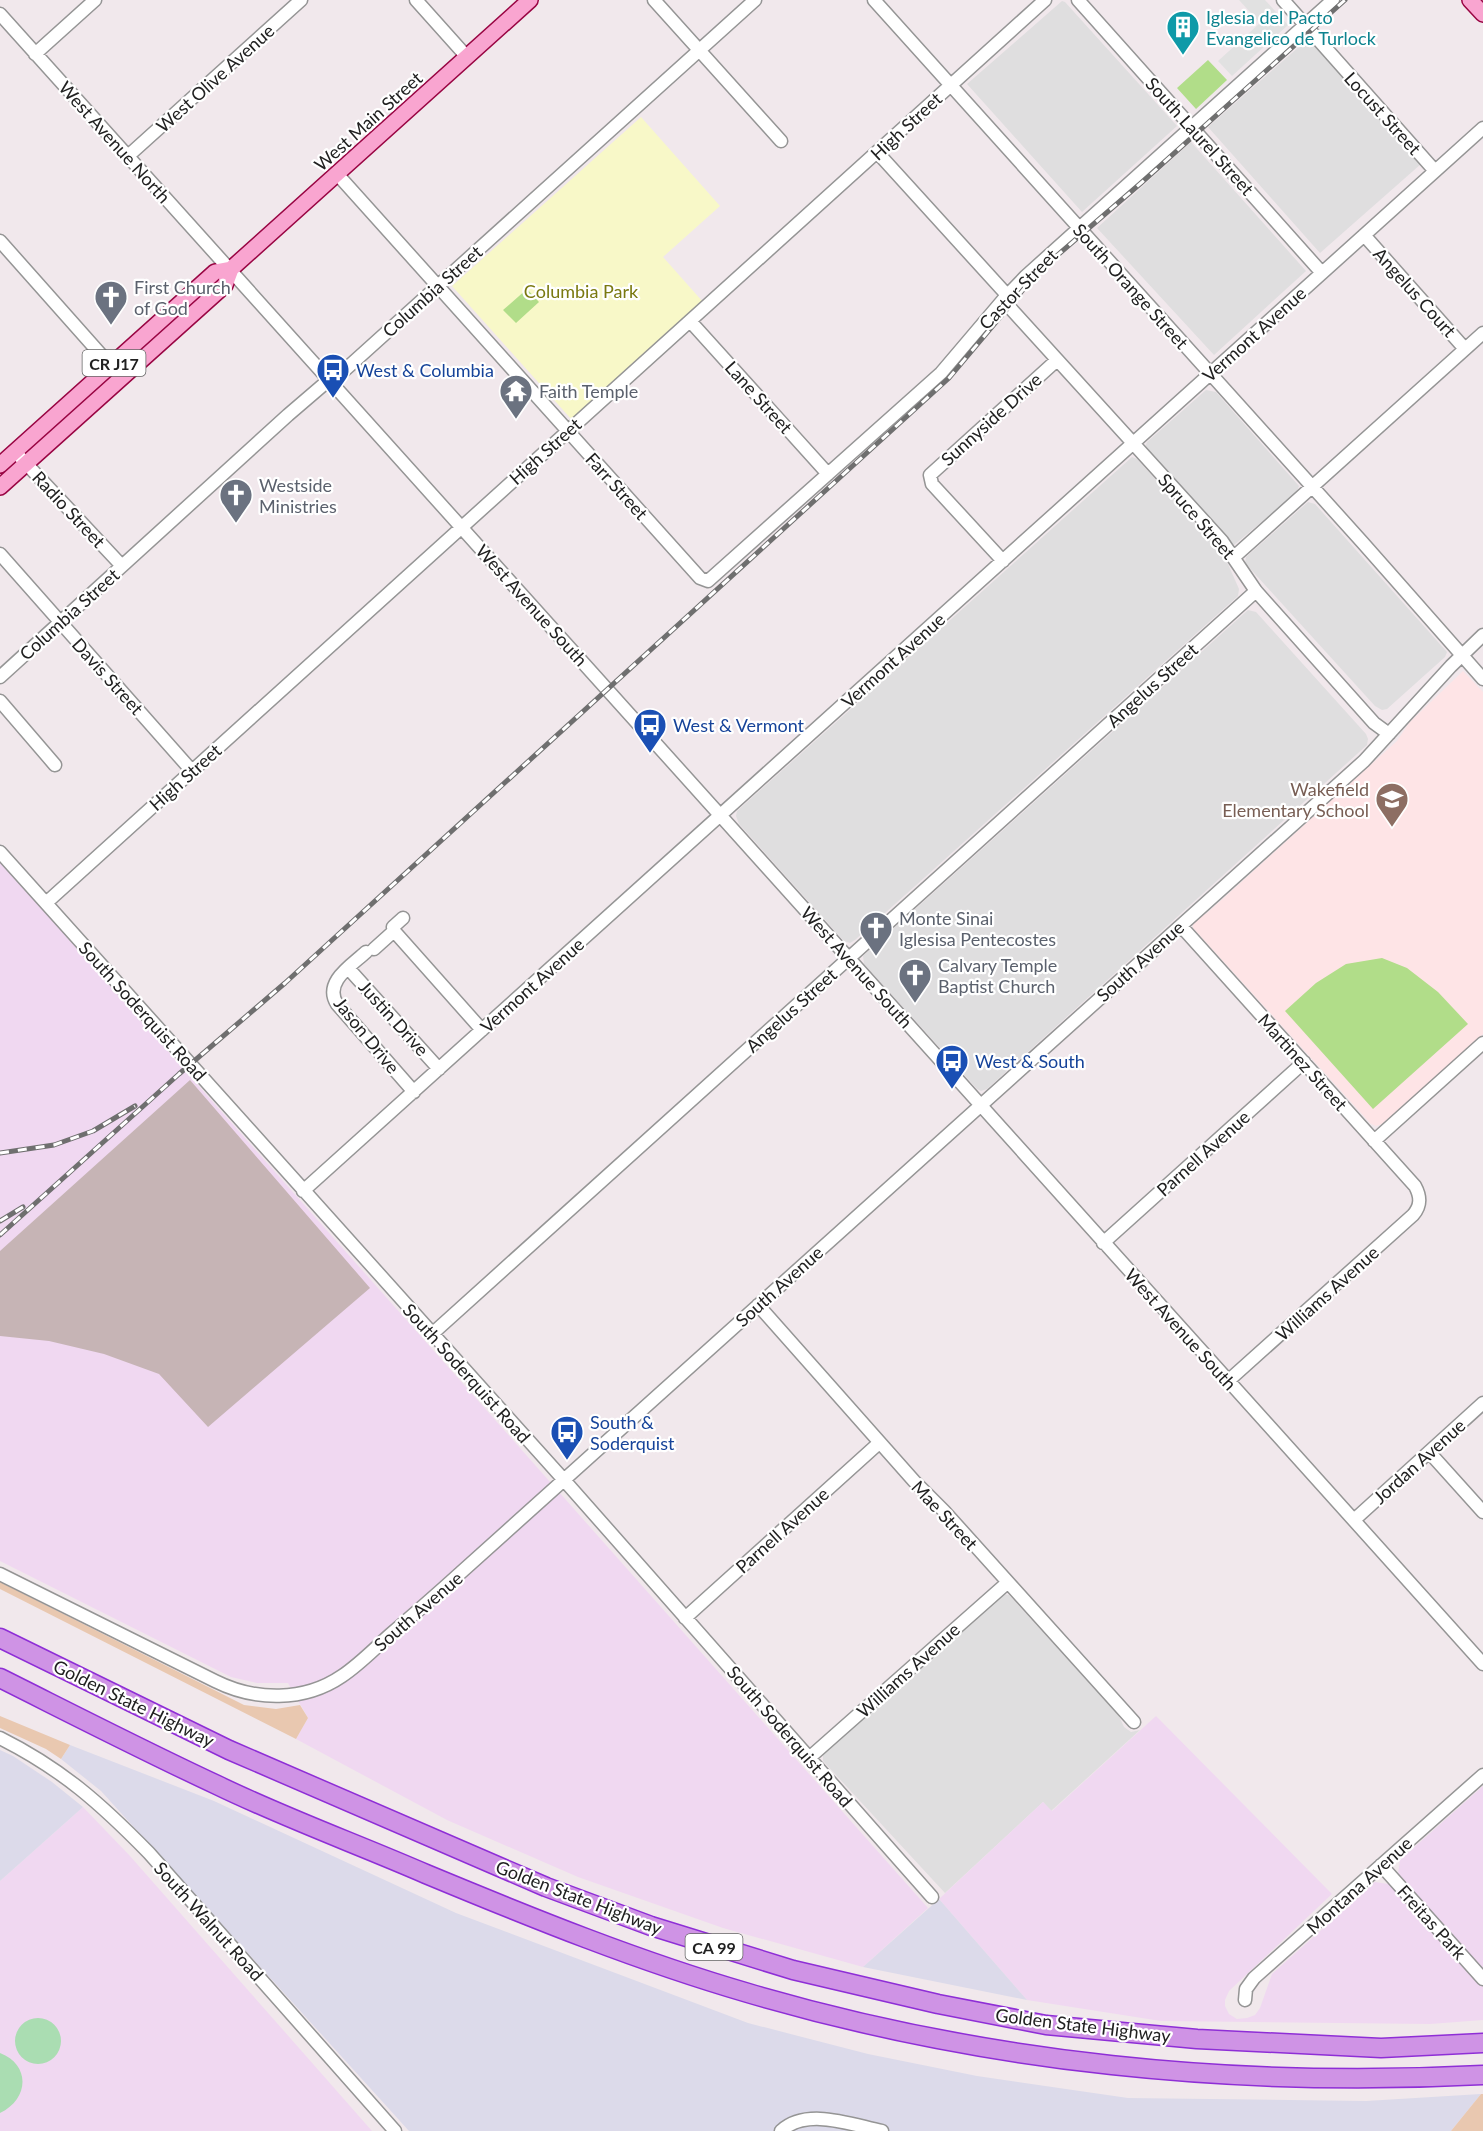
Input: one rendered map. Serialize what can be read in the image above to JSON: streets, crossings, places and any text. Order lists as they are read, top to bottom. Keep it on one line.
{"streets":{"highway":["Golden State Highway","CA 99"],"main road":["West Main Street","CR J17"],"street":["West Olive Avenue","Locust Street","High Street","South Laurel Street","West Avenue North","South Orange Street","Castor Street","Columbia Street","Angelus Court","Vermont Avenue","Lane Street","Sunnyside Drive","Farr Street","Radio Street","Spruce Street","West Avenue South","Davis Street","Angelus Street","South Avenue","South Soderquist Road","Justin Drive","Jason Drive","Martinez Street","Parnell Avenue","Williams Avenue","Jordan Avenue","Mae Street","Montana Avenue","South Walnut Road","Freitas Park"]},"crossings":[["West Olive Avenue","West Avenue North"],["Locust Street","Castor Street"],["Locust Street","Vermont Avenue"],["West Main Street","West Avenue North"],["West Main Street","Farr Street"],["West Main Street","Radio Street"],["West Main Street","West Avenue South"],["High Street","South Orange Street"],["High Street","Lane Street"],["High Street","Farr Street"],["High Street","Spruce Street"],["High Street","West Avenue South"],["High Street","Davis Street"],["High Street","South Soderquist Road"],["South Laurel Street","Castor Street"],["South Laurel Street","Vermont Avenue"],["West Avenue North","West Avenue South"],["South Orange Street","Castor Street"],["South Orange Street","Vermont Avenue"],["South Orange Street","South Avenue"],["Castor Street","Lane Street"],["Castor Street","Farr Street"],["Castor Street","Spruce Street"],["Columbia Street","Farr Street"],["Columbia Street","Radio Street"],["Columbia Street","West Avenue South"],["Columbia Street","Davis Street"],["Angelus Court","Vermont Avenue"],["Vermont Avenue","Sunnyside Drive"],["Vermont Avenue","Spruce Street"],["Vermont Avenue","West Avenue South"],["Vermont Avenue","South Soderquist Road"],["Vermont Avenue","Justin Drive"],["Vermont Avenue","Jason Drive"],["Sunnyside Drive","Spruce Street"],["Spruce Street","Angelus Street"],["Spruce Street","South Avenue"],["West Avenue South","Angelus Street"],["West Avenue South","South Avenue"],["West Avenue South","Parnell Avenue"],["West Avenue South","Williams Avenue"],["West Avenue South","Jordan Avenue"],["Angelus Street","South Soderquist Road"],["South Avenue","South Soderquist Road"],["South Avenue","Martinez Street"],["South Avenue","Mae Street"],["South Soderquist Road","Parnell Avenue"],["South Soderquist Road","Williams Avenue"],["Justin Drive","Jason Drive"],["Martinez Street","Parnell Avenue"],["Martinez Street","Williams Avenue"],["Parnell Avenue","Mae Street"],["Williams Avenue","Mae Street"],["Montana Avenue","Freitas Park"]],"parks":["Columbia Park"],"places":{"building":["Iglesia del Pacto Evangelico de Turlock"],"church":["First Church of God","Westside Ministries","Monte Sinai Iglesisa Pentecostes","Calvary Temple Baptist Church"],"bus stop":["West & Columbia","West & Vermont","West & South","South & Soderquist"],"temple":["Faith Temple"],"school or university":["Wakefield Elementary School"]}}
